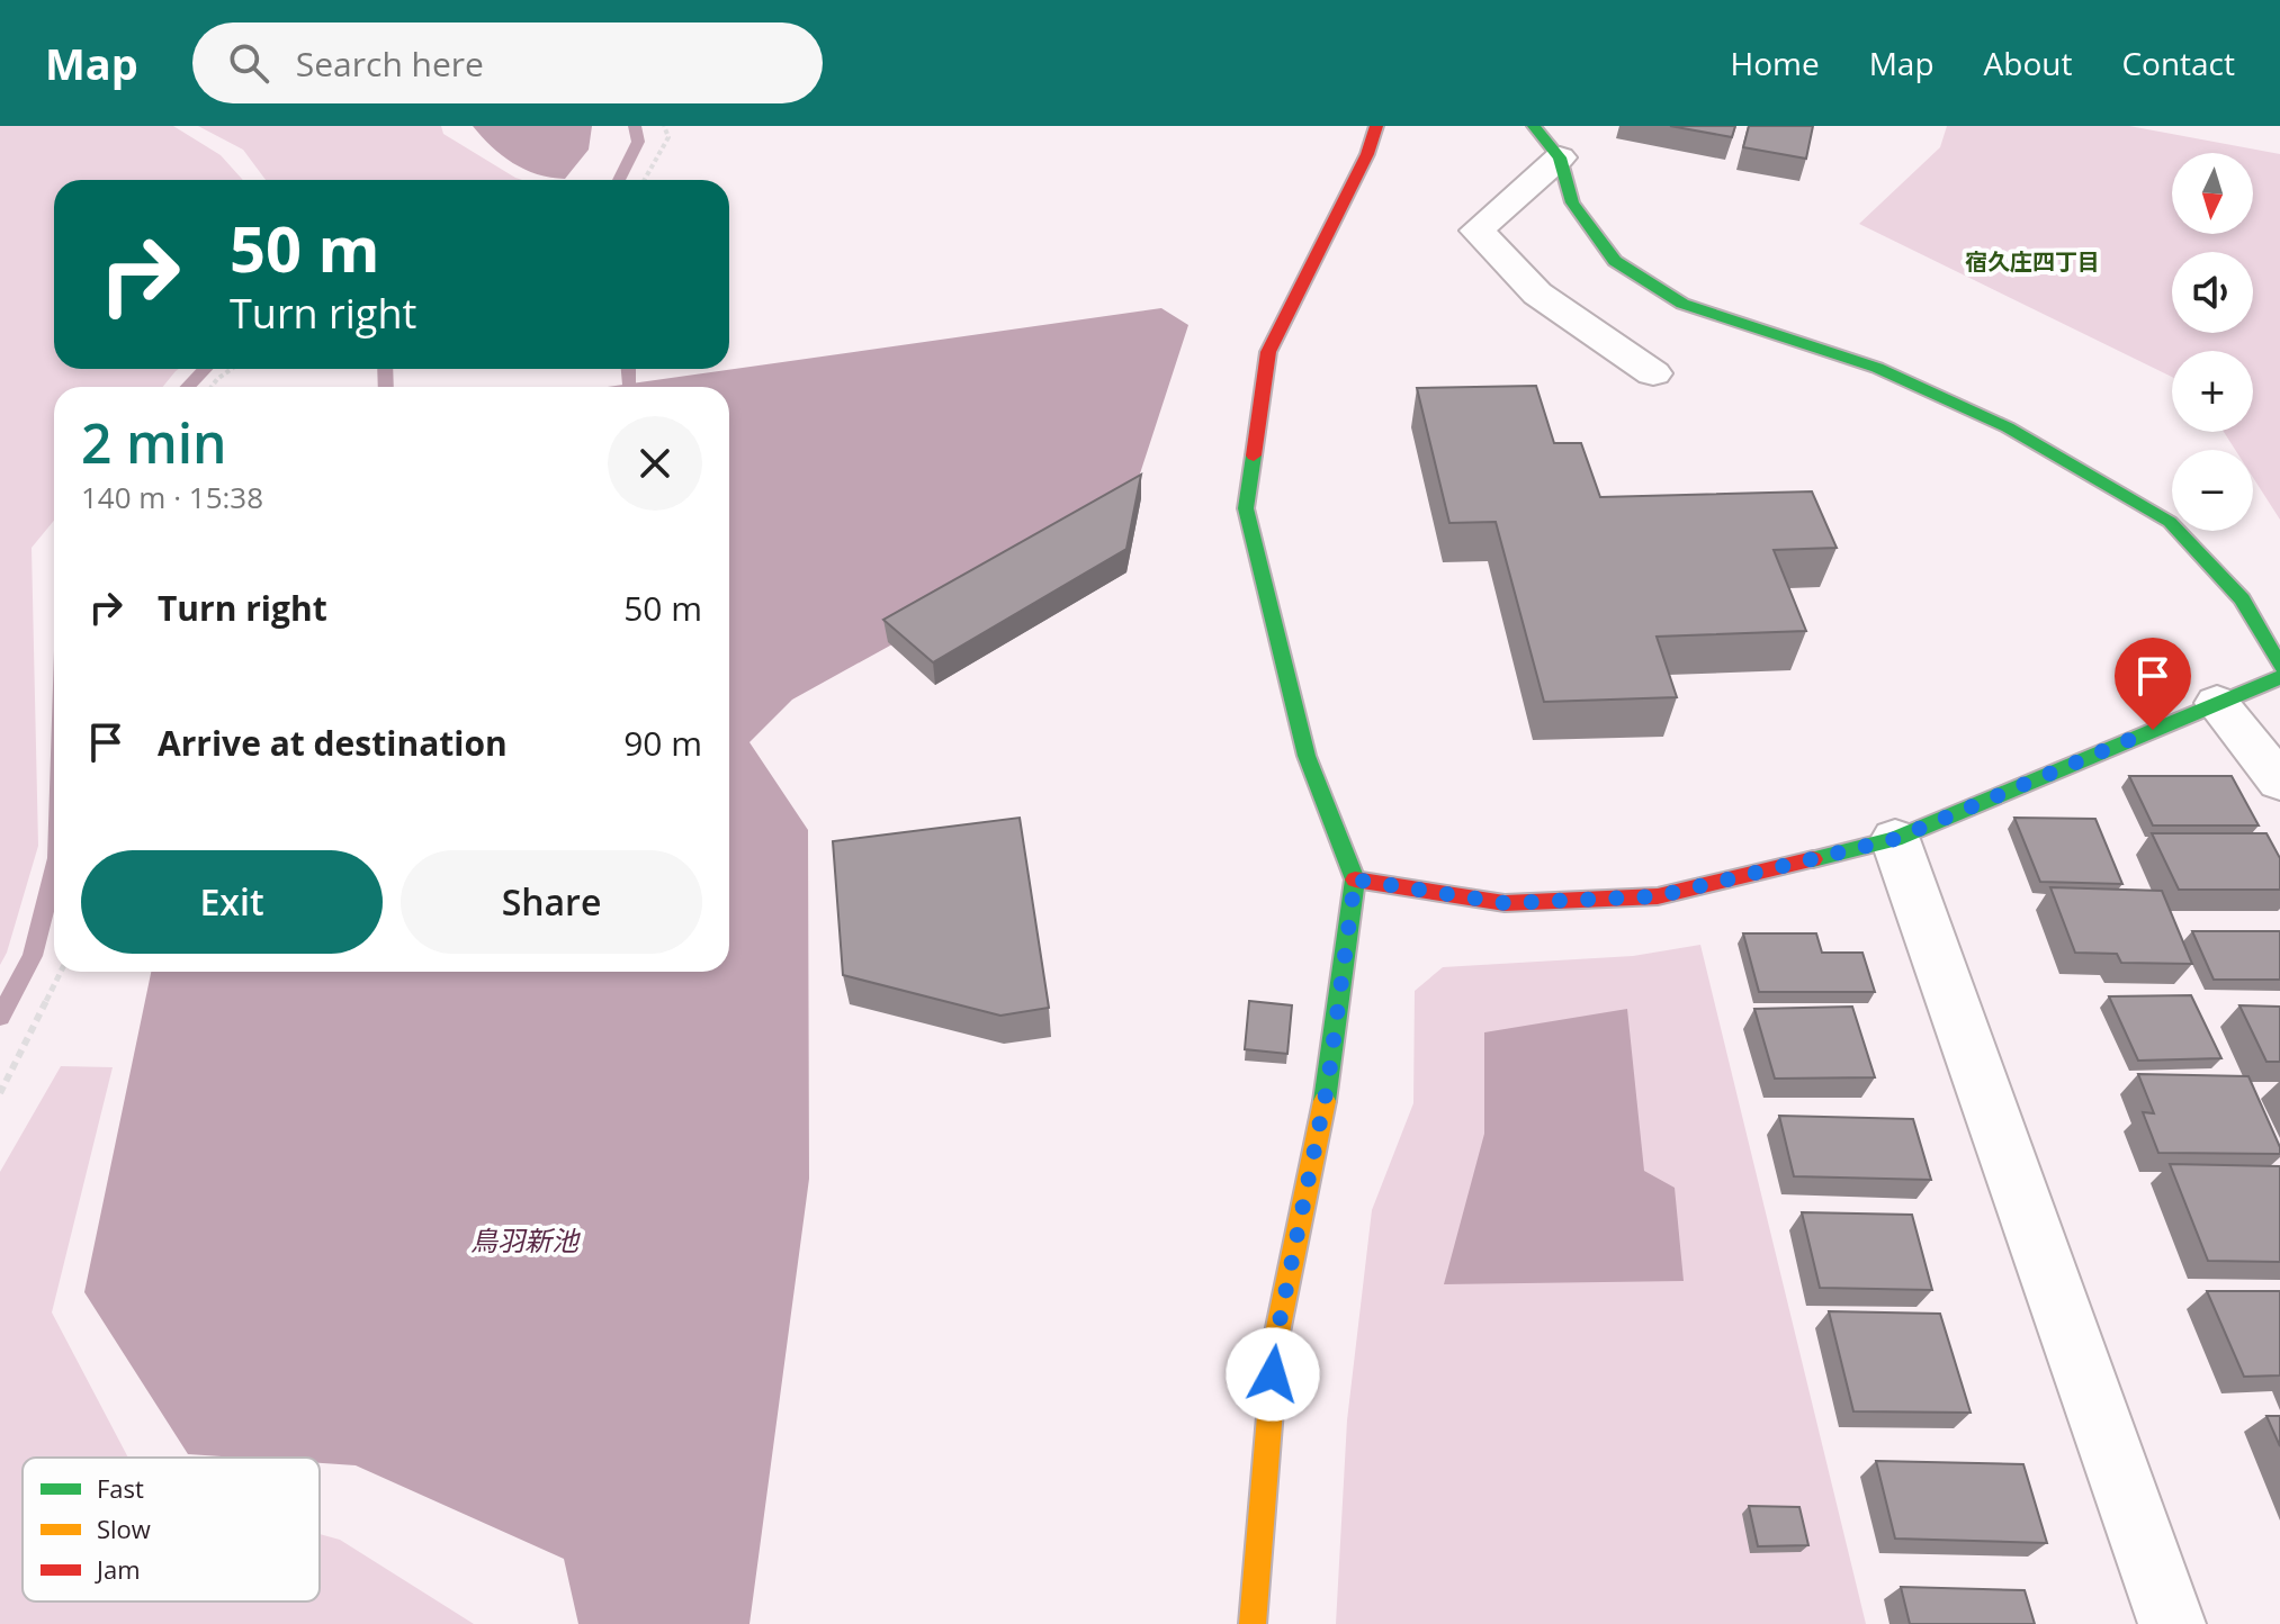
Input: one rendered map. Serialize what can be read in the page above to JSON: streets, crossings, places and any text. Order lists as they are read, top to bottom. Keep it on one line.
{"districts":["宿久庄四丁目"],"water":["鳥羽新池"],"legend":["Fast","Slow","Jam"],"north":"bottom","page":{"header":"Map","search":"Search here","nav":["Home","Map","About","Contact"],"map_buttons":["+","−"],"turn":["50 m","Turn right"],"heading":["2 min","140 m · 15:38"],"list":[{"name":"Turn right","value":"50 m"},{"name":"Arrive at destination","value":"90 m"}],"buttons":["Exit","Share"]}}
